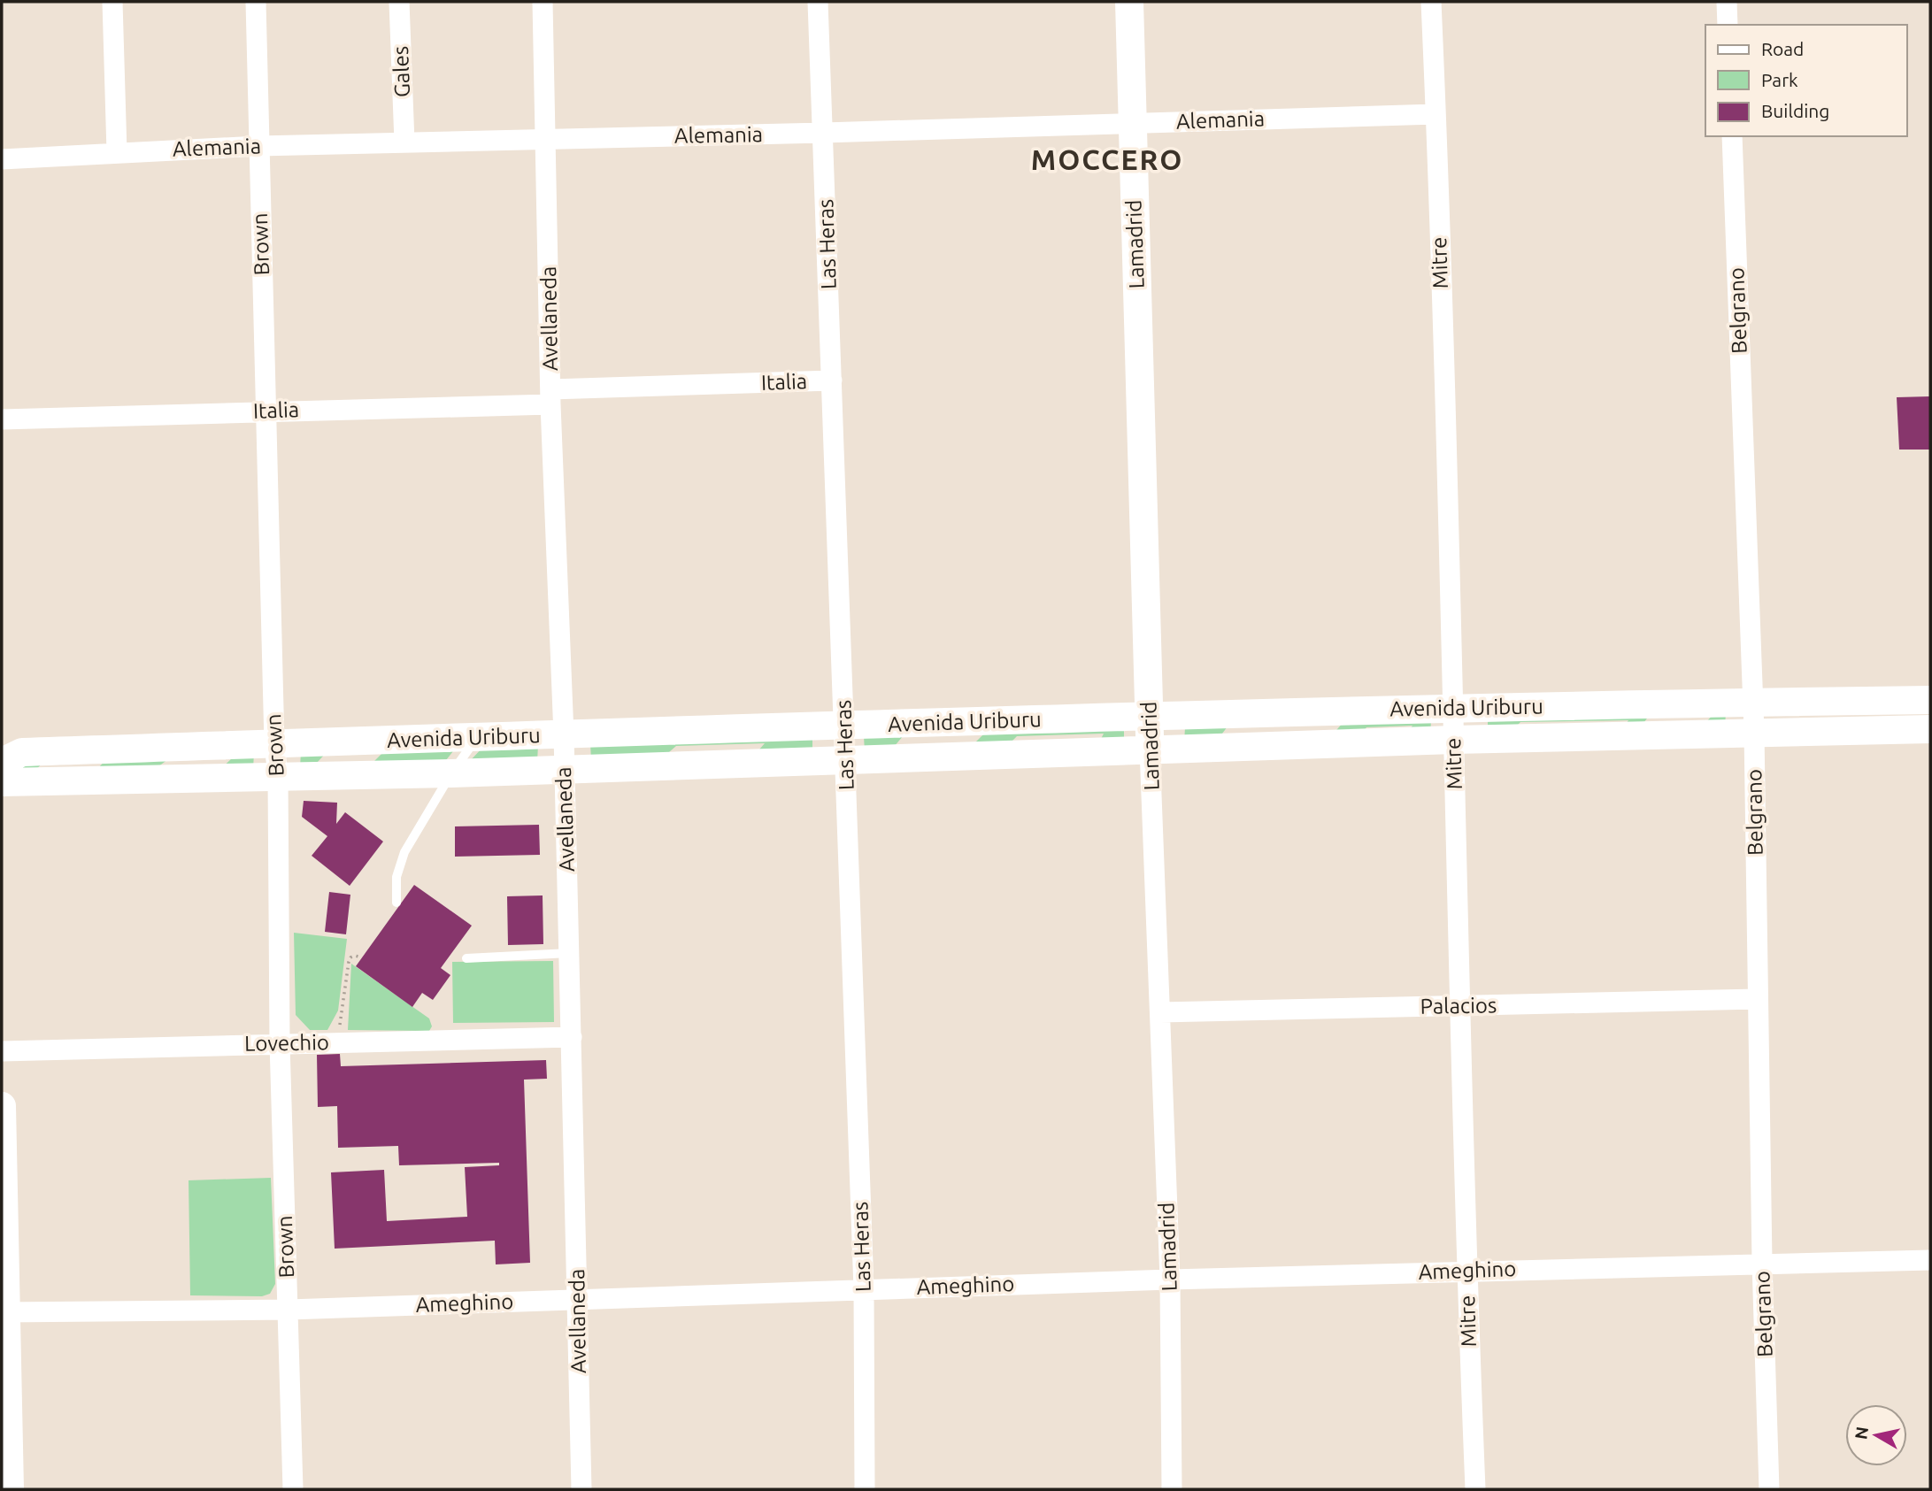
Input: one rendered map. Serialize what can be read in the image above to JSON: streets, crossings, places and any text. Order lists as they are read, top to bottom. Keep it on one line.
{"streets":{"main road":["Lamadrid","Avenida Uriburu"],"street":["Gales","Alemania","Brown","Las Heras","Mitre","Belgrano","Avellaneda","Italia","Palacios","Lovechio","Ameghino"]},"crossings":[["Gales","Alemania"],["Alemania","Brown"],["Alemania","Las Heras"],["Alemania","Lamadrid"],["Alemania","Mitre"],["Alemania","Avellaneda"],["Brown","Italia"],["Brown","Avenida Uriburu"],["Brown","Lovechio"],["Brown","Ameghino"],["Las Heras","Italia"],["Las Heras","Avenida Uriburu"],["Las Heras","Ameghino"],["Lamadrid","Avenida Uriburu"],["Lamadrid","Palacios"],["Lamadrid","Ameghino"],["Mitre","Avenida Uriburu"],["Mitre","Palacios"],["Mitre","Ameghino"],["Belgrano","Avenida Uriburu"],["Belgrano","Palacios"],["Belgrano","Ameghino"],["Avellaneda","Italia"],["Avellaneda","Avenida Uriburu"],["Avellaneda","Lovechio"],["Avellaneda","Ameghino"]],"districts":["MOCCERO"],"legend":["Road","Park","Building"],"north":"left"}
